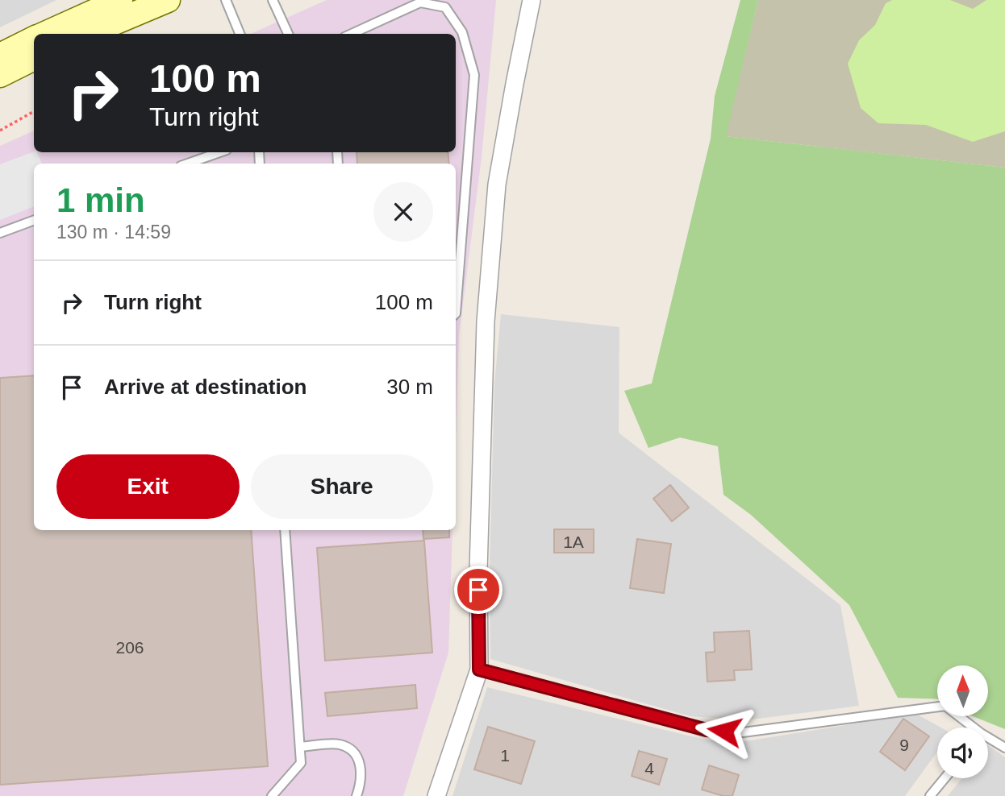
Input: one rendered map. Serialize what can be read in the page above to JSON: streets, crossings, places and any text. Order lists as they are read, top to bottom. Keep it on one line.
{"house_numbers":["1А","206","9","1","4"],"north":"top","page":{"turn":["100 m","Turn right"],"heading":["1 min","130 m · 14:59"],"list":[{"name":"Turn right","value":"100 m"},{"name":"Arrive at destination","value":"30 m"}],"buttons":["Exit","Share"]}}
